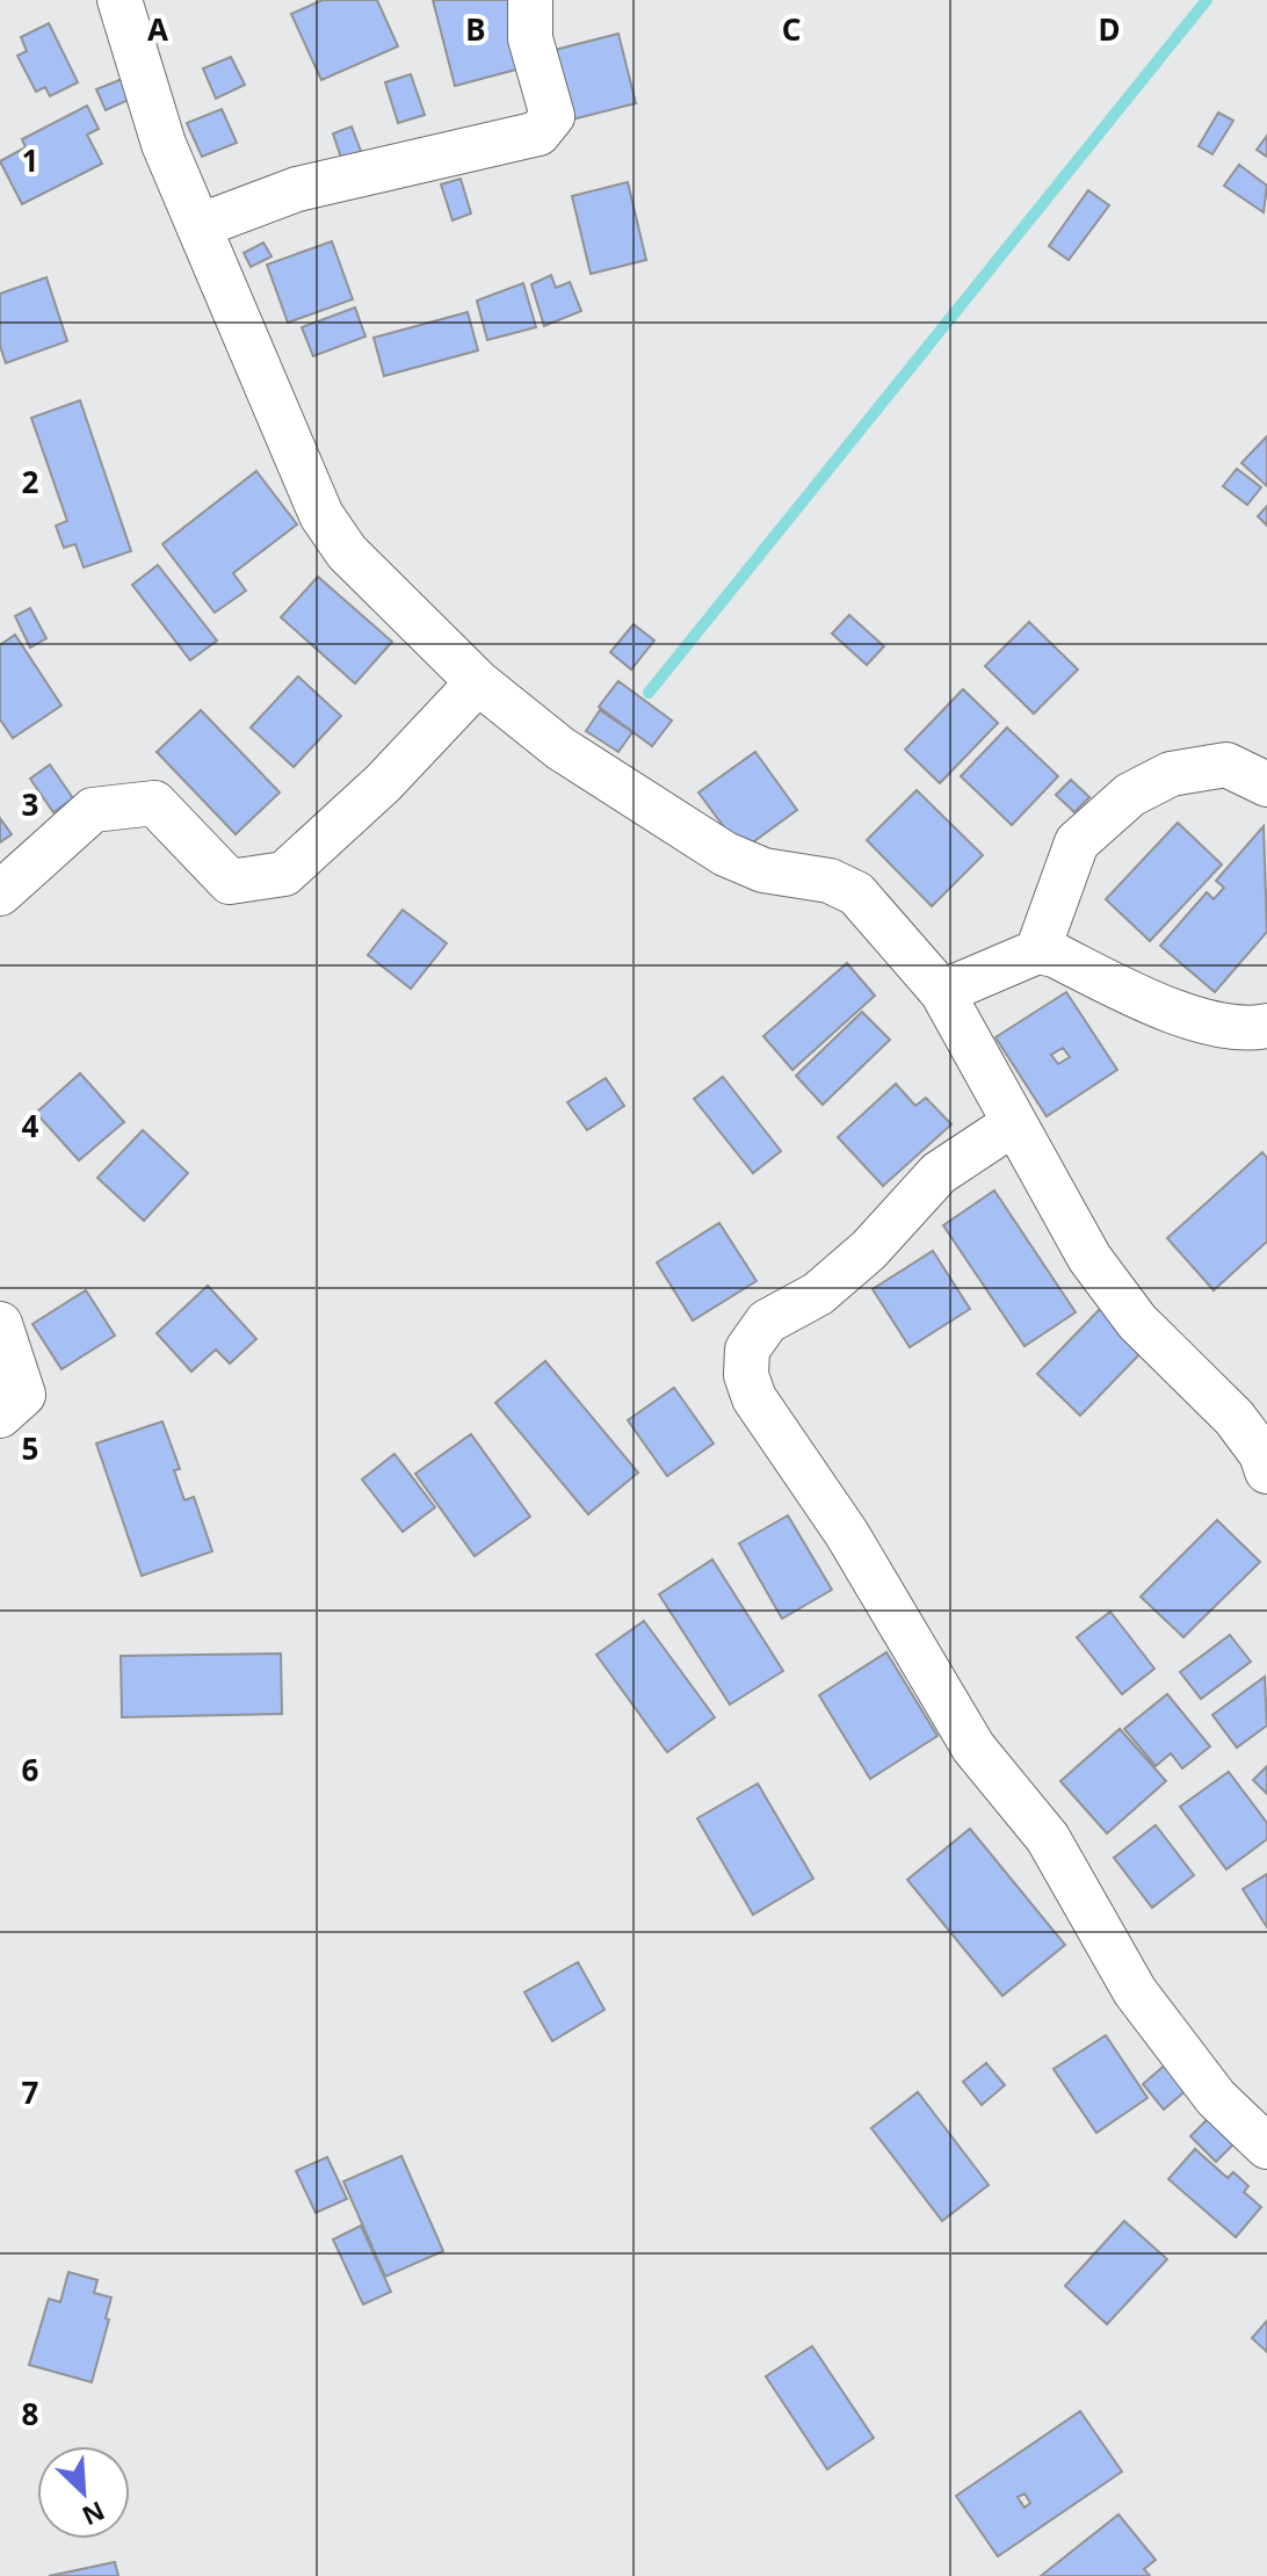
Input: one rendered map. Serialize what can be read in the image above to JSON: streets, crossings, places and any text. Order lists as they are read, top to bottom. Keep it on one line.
{"north":"bottom right","grid":{"columns":["A","B","C","D"],"rows":["1","2","3","4","5","6","7","8"]}}
